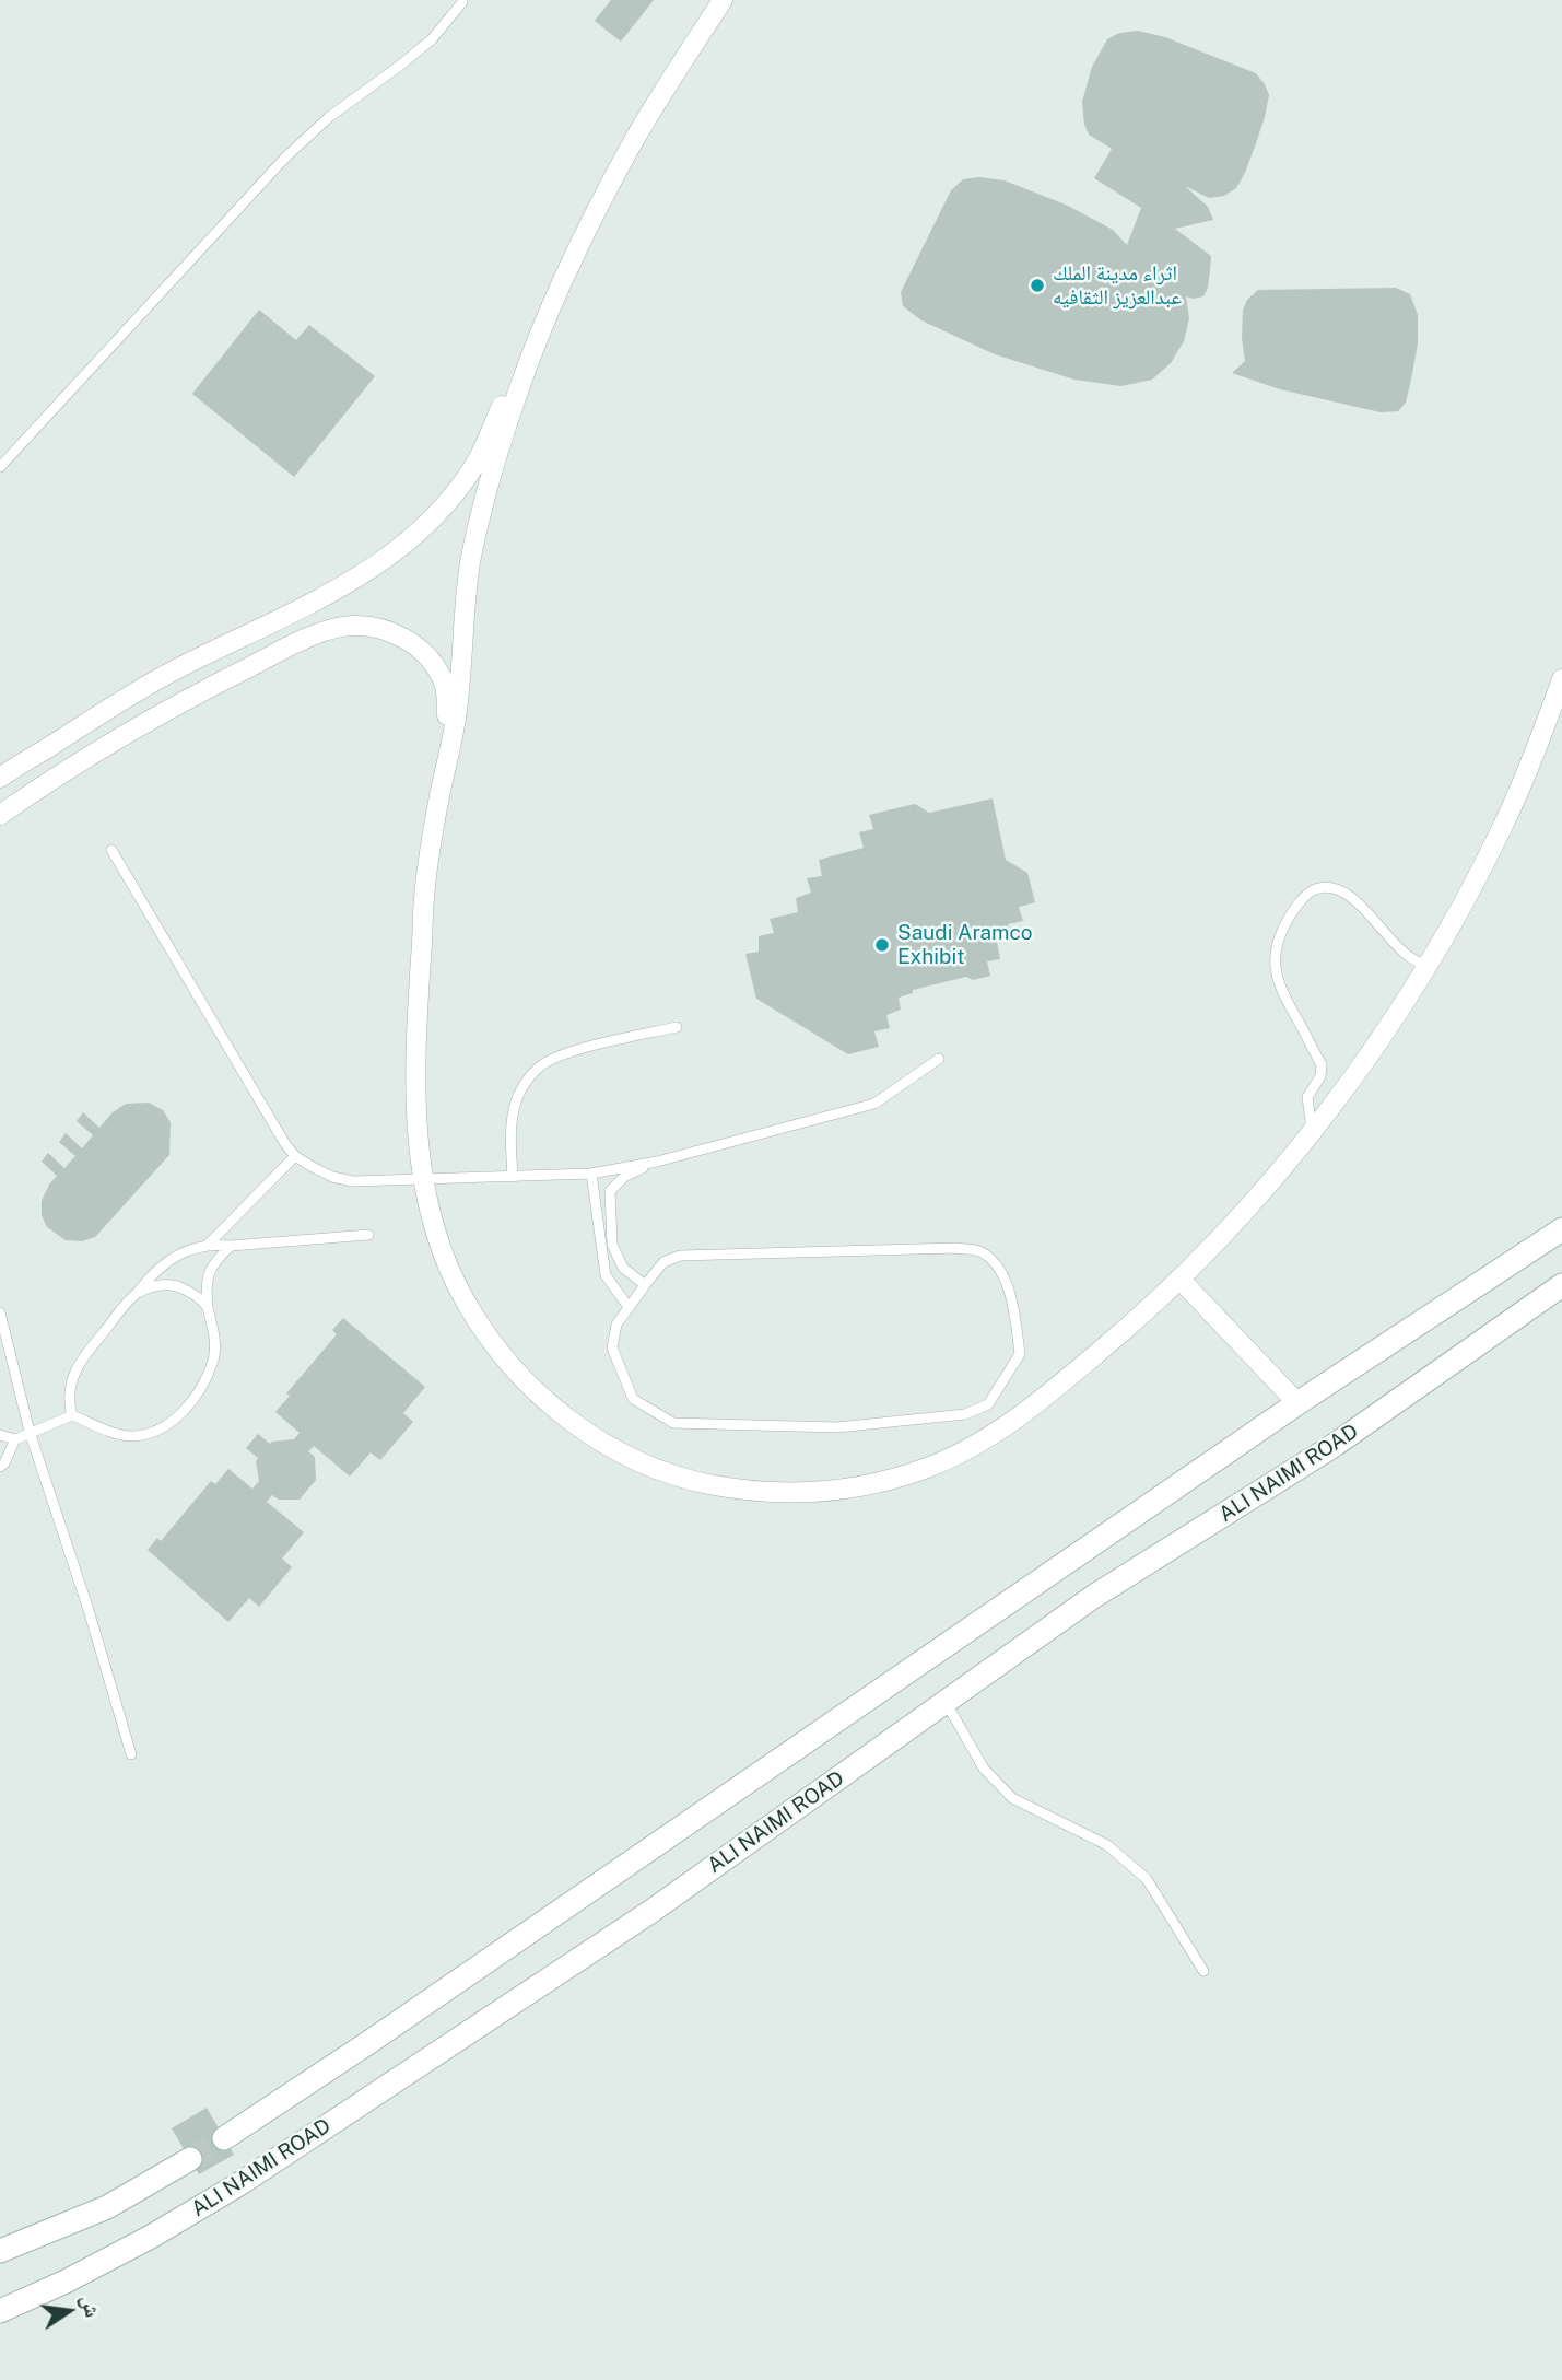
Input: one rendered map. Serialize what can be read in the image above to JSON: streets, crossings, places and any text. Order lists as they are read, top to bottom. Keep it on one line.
{"streets":{"main road":["ALI NAIMI ROAD"]},"places":["اثراء مدينة الملك عبدالعزيز الثقافيه","Saudi Aramco Exhibit"],"north":"right"}
